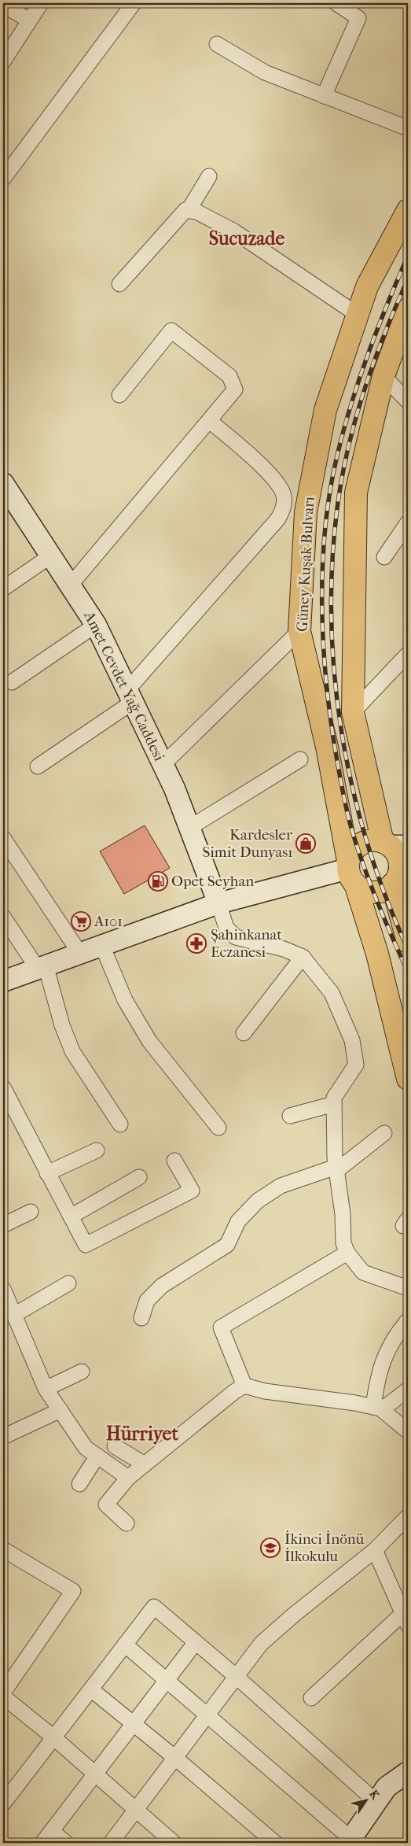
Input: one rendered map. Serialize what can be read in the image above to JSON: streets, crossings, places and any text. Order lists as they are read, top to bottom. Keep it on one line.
{"streets":{"main road":["Güney Kuşak Bulvarı","Amet Cevdet Yağ Caddesi"]},"districts":["Sucuzade","Hürriyet"],"places":{"shop":["Kardesler Simit Dunyası"],"fuel station":["Opet Seyhan"],"supermarket":["A101"],"pharmacy":["Şahinkanat Eczanesi"],"school or university":["İkinci İnönü İlkokulu"]},"north":"top right"}
